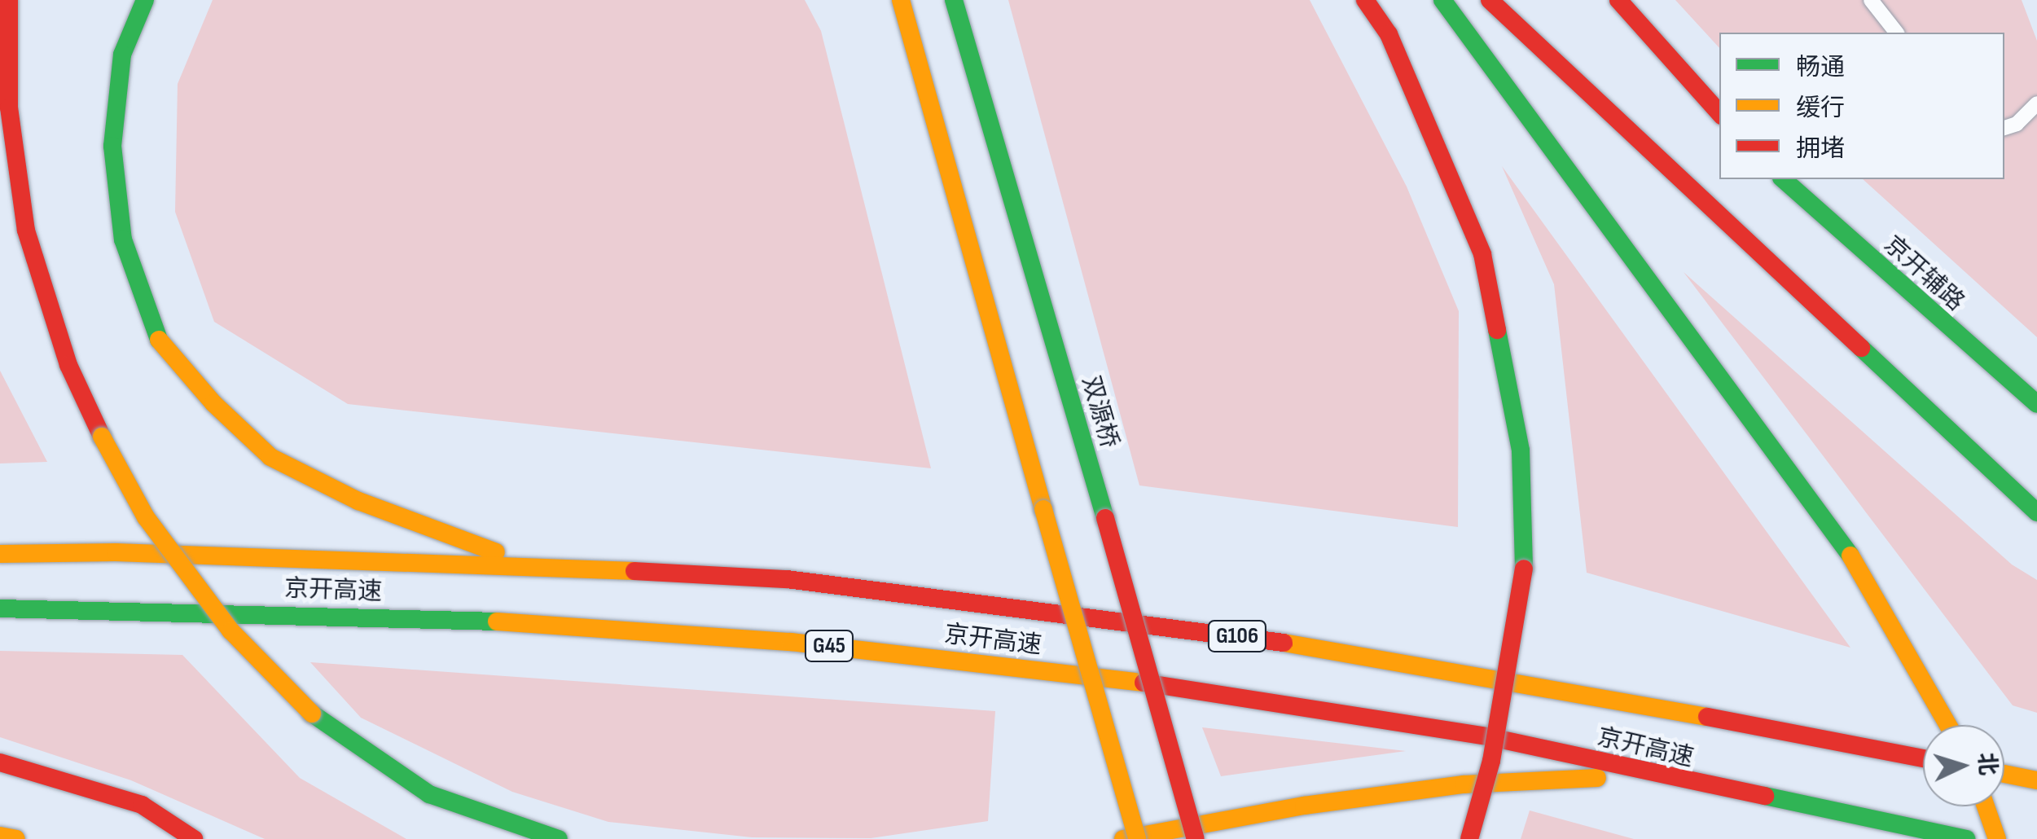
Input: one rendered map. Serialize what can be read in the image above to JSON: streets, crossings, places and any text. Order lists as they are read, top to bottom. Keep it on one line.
{"streets":{"main road":["京开辅路","双源桥","京开高速","G106","G45"]},"legend":["畅通","缓行","拥堵"],"north":"right"}
